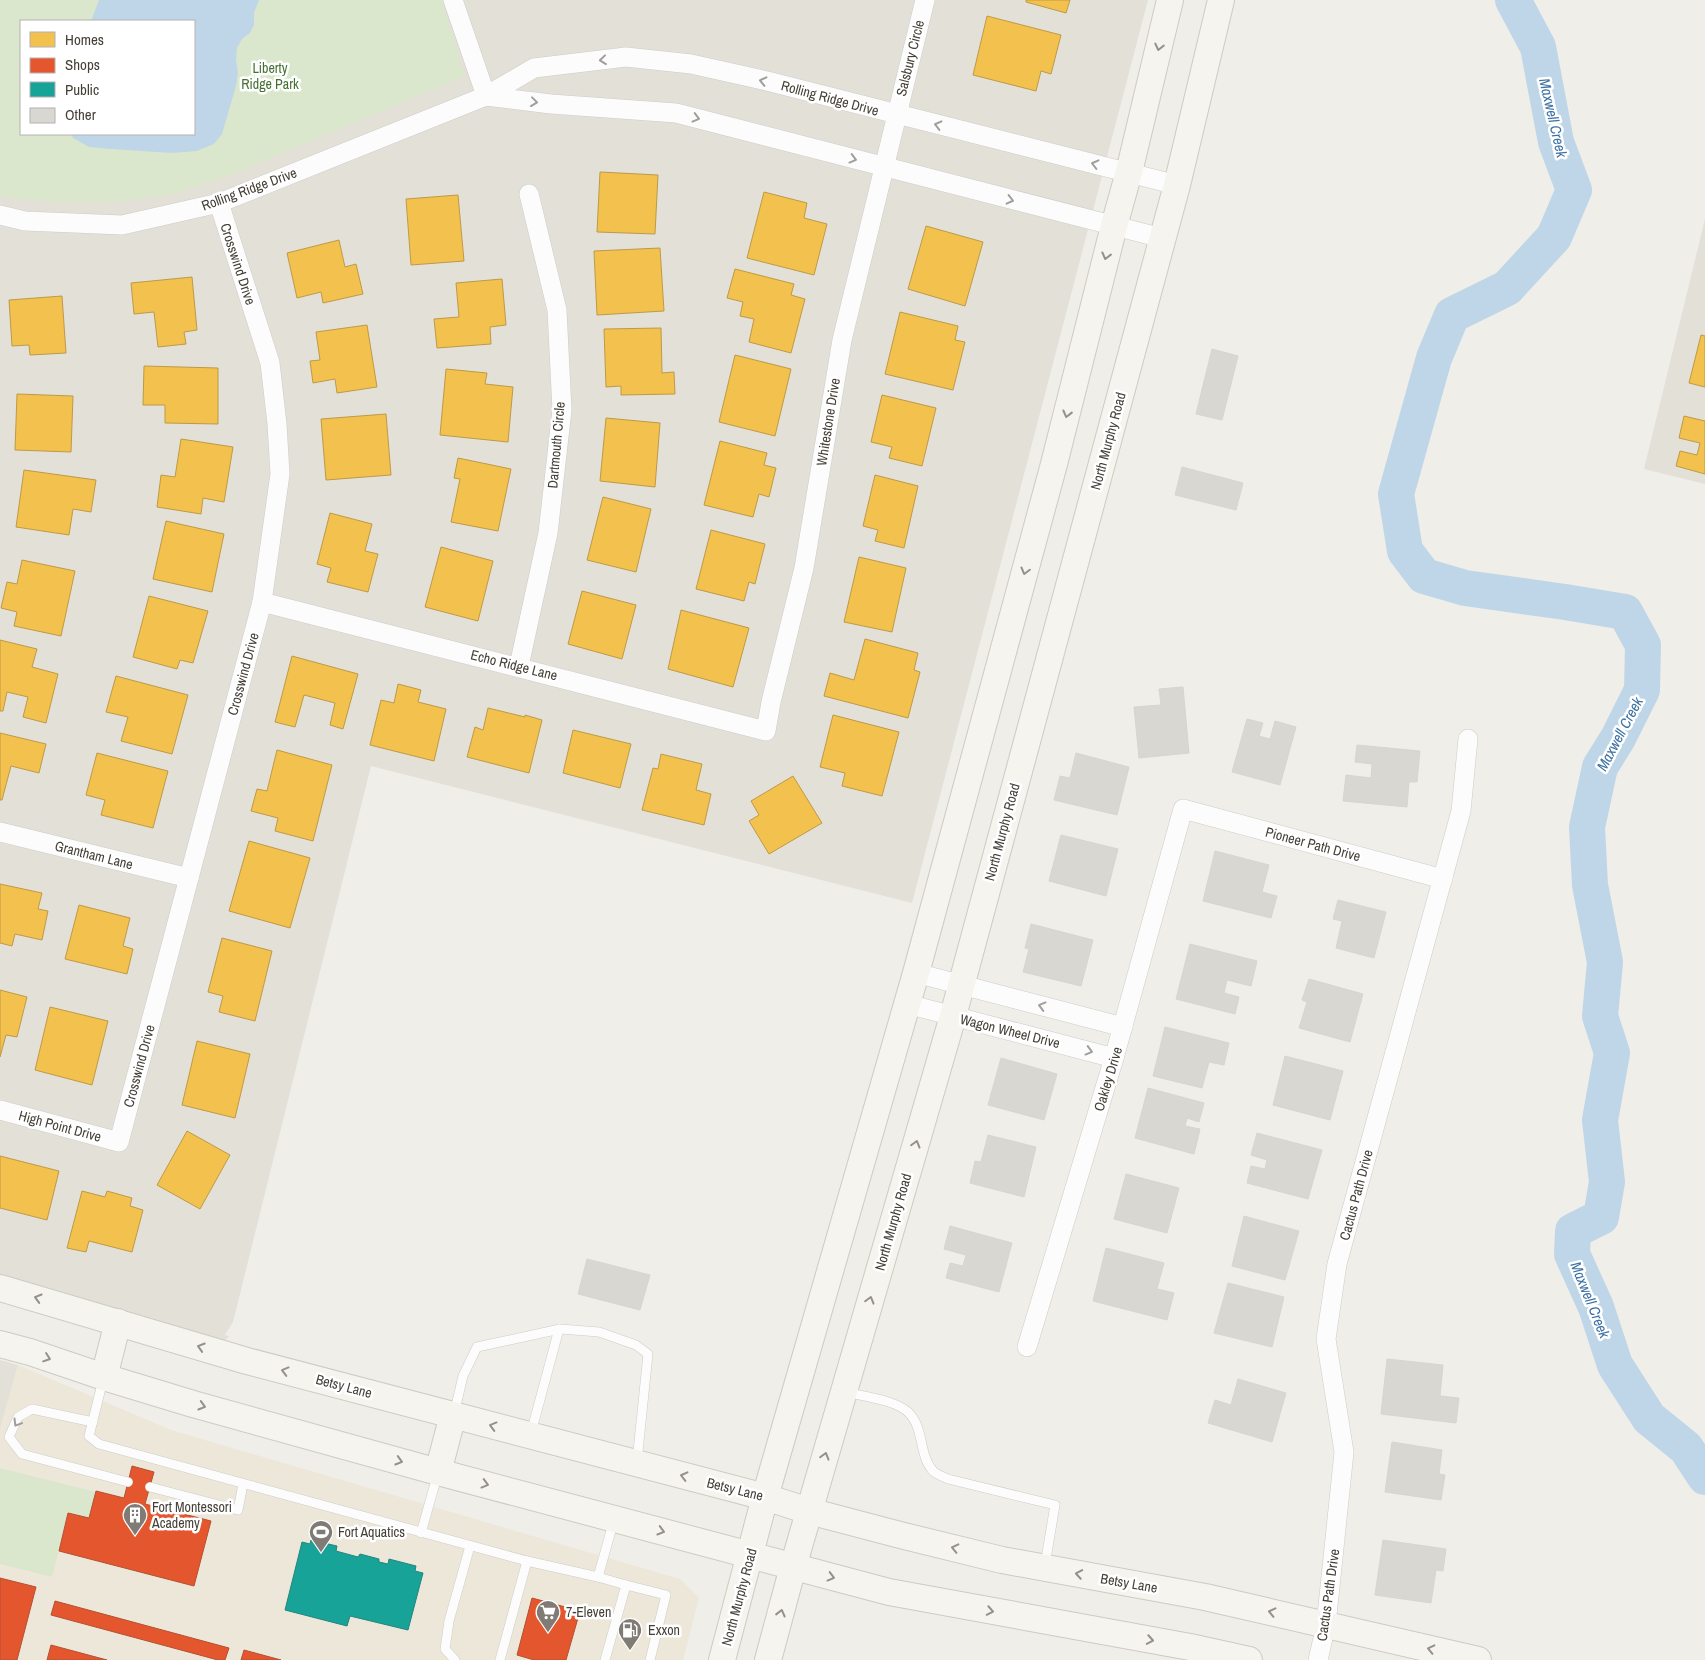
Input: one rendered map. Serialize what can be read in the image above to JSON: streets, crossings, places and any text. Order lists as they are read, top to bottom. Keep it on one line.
{"streets":{"main road":["North Murphy Road","Betsy Lane"],"street":["Salsbury Circle","Rolling Ridge Drive","Crosswind Drive","Whitestone Drive","Dartmouth Circle","Echo Ridge Lane","Pioneer Path Drive","Grantham Lane","Wagon Wheel Drive","Oakley Drive","High Point Drive","Cactus Path Drive"]},"crossings":[["Salsbury Circle","Rolling Ridge Drive"],["Salsbury Circle","Whitestone Drive"],["Rolling Ridge Drive","Crosswind Drive"],["Rolling Ridge Drive","Whitestone Drive"],["Rolling Ridge Drive","North Murphy Road"],["Crosswind Drive","Echo Ridge Lane"],["Crosswind Drive","Grantham Lane"],["Crosswind Drive","High Point Drive"],["Whitestone Drive","Echo Ridge Lane"],["North Murphy Road","Wagon Wheel Drive"],["North Murphy Road","Betsy Lane"],["Dartmouth Circle","Echo Ridge Lane"],["Pioneer Path Drive","Oakley Drive"],["Pioneer Path Drive","Cactus Path Drive"],["Wagon Wheel Drive","Oakley Drive"],["Cactus Path Drive","Betsy Lane"]],"water":["Maxwell Creek"],"parks":["Liberty Ridge Park"],"places":{"building":["Fort Montessori Academy"],"sports":["Fort Aquatics"],"supermarket":["7-Eleven"],"fuel station":["Exxon"]},"legend":["Homes","Shops","Public","Other"]}
